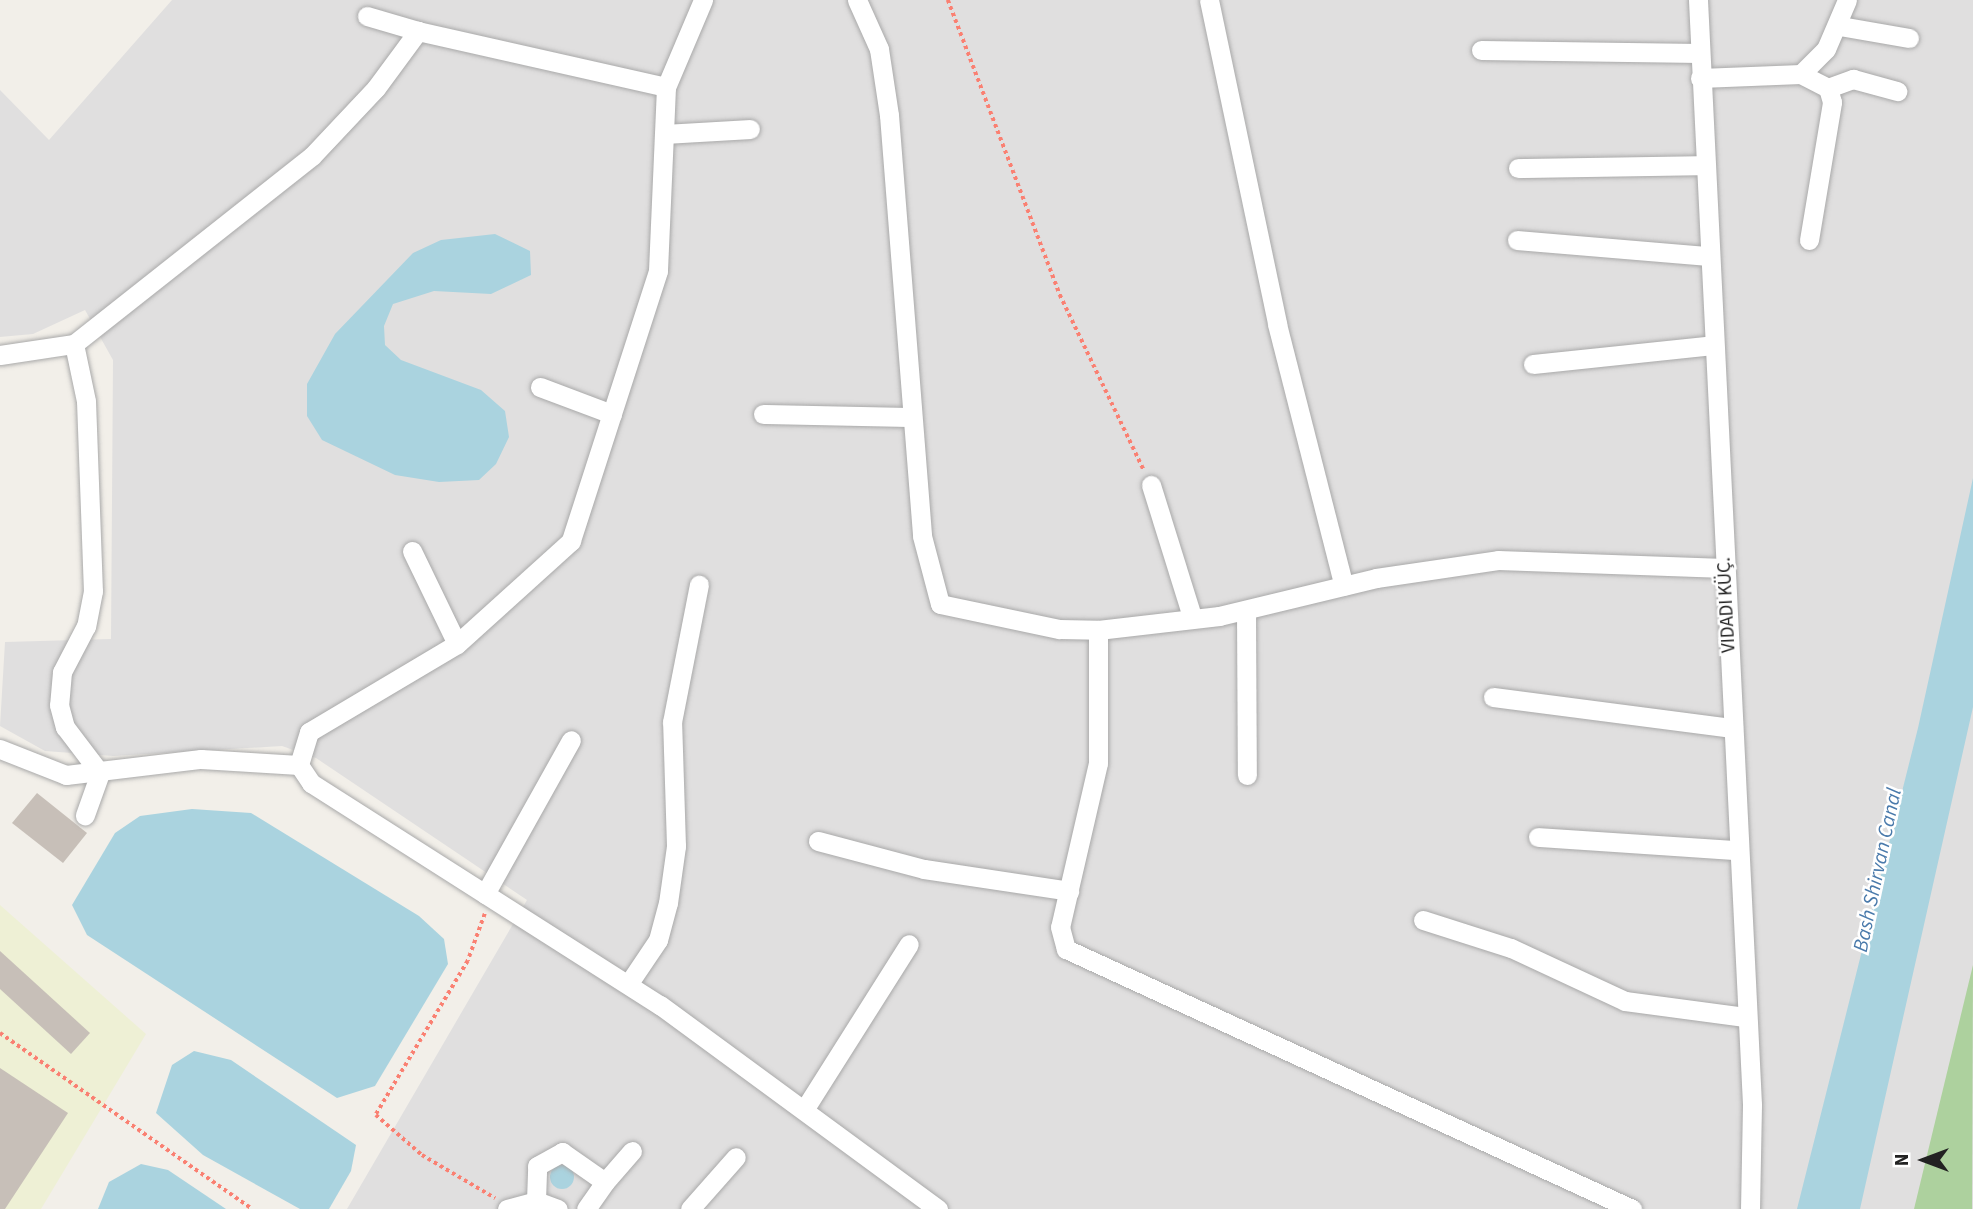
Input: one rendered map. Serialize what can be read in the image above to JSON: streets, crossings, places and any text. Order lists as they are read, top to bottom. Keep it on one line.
{"streets":{"street":["VIDADI KÜÇ."]},"water":["Bash Shirvan Canal"],"north":"left"}
